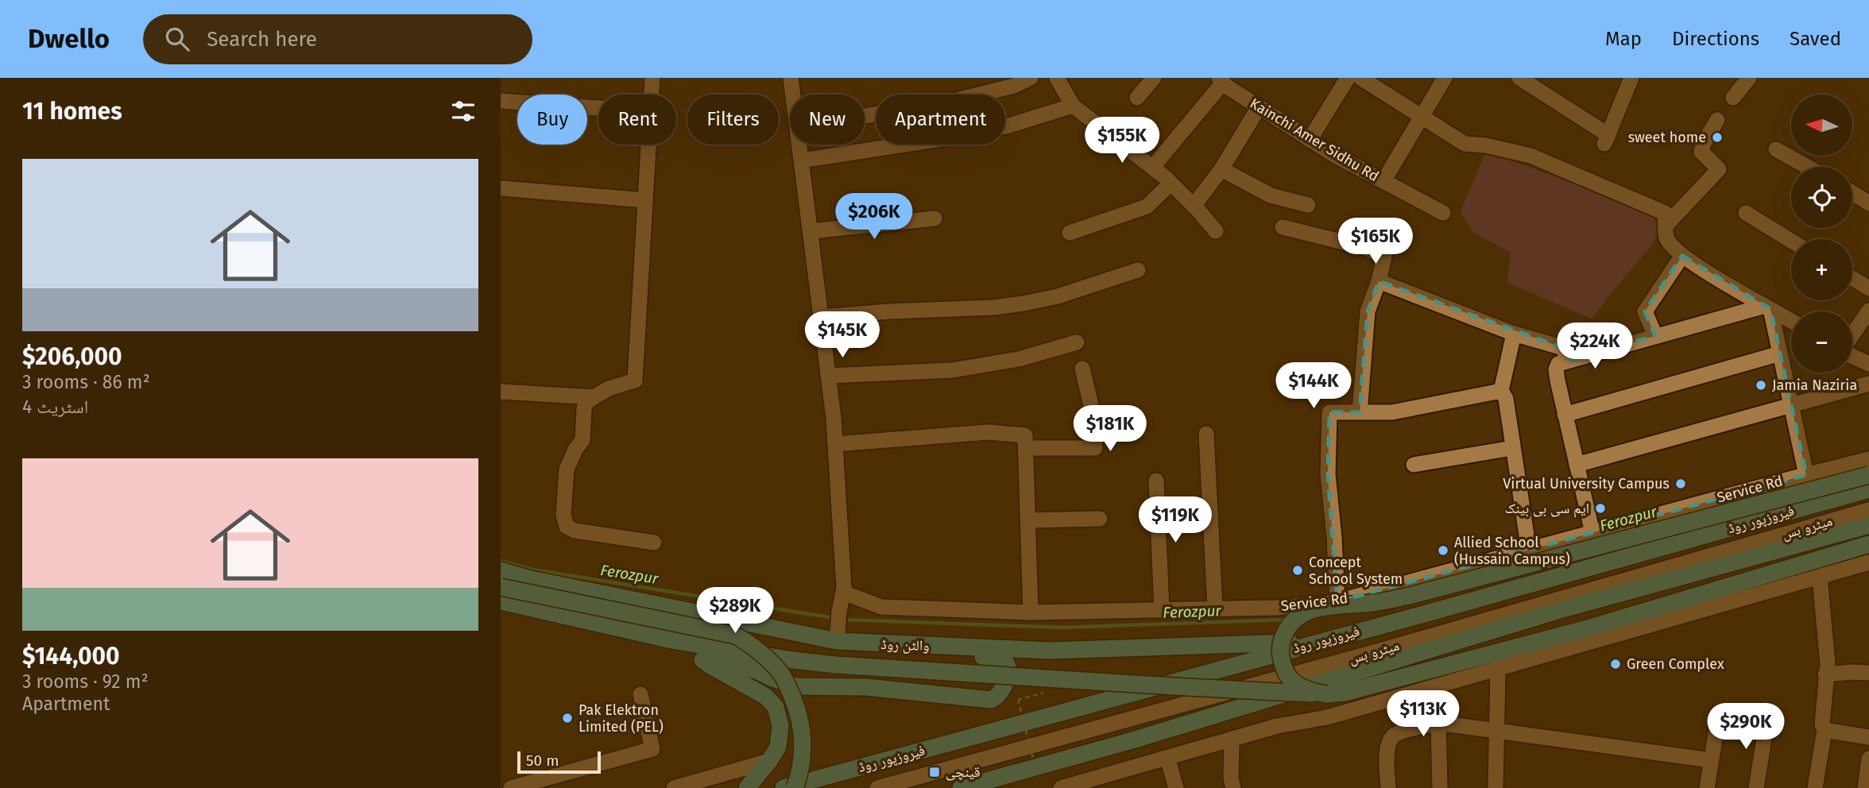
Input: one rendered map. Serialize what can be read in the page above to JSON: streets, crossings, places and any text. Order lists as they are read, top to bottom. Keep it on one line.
{"streets":{"main road":["فیروزپور روڈ","والٹن روڈ"],"street":["Kainchi Amer Sidhu Rd","Service Rd","میٹرو بس"]},"crossings":[["فیروزپور روڈ","والٹن روڈ"]],"water":["Ferozpur"],"places":{"other":["sweet home","Jamia Naziria","Virtual University Campus","ایم سی بی بینک","Allied School (Hussain Campus)","Concept School System","Green Complex","Pak Elektron Limited (PEL)"],"transit":["قینچی"]},"scale_bar":"50 m","north":"left","page":{"header":"Dwello","search":"Search here","nav":["Map","Directions","Saved"],"heading":"11 homes","map_buttons":["+","−"],"chip":["Buy","Rent","Filters","New","Apartment"],"price":["$155K","$206K","$165K","$145K","$224K","$144K","$181K","$119K","$289K","$113K","$290K"],"list":[{"name":"$206,000","note":"3 rooms · 86 m² · اسٹریٹ 4"},{"name":"$144,000","note":"3 rooms · 92 m² · Apartment"}],"scale":"50 m"}}
